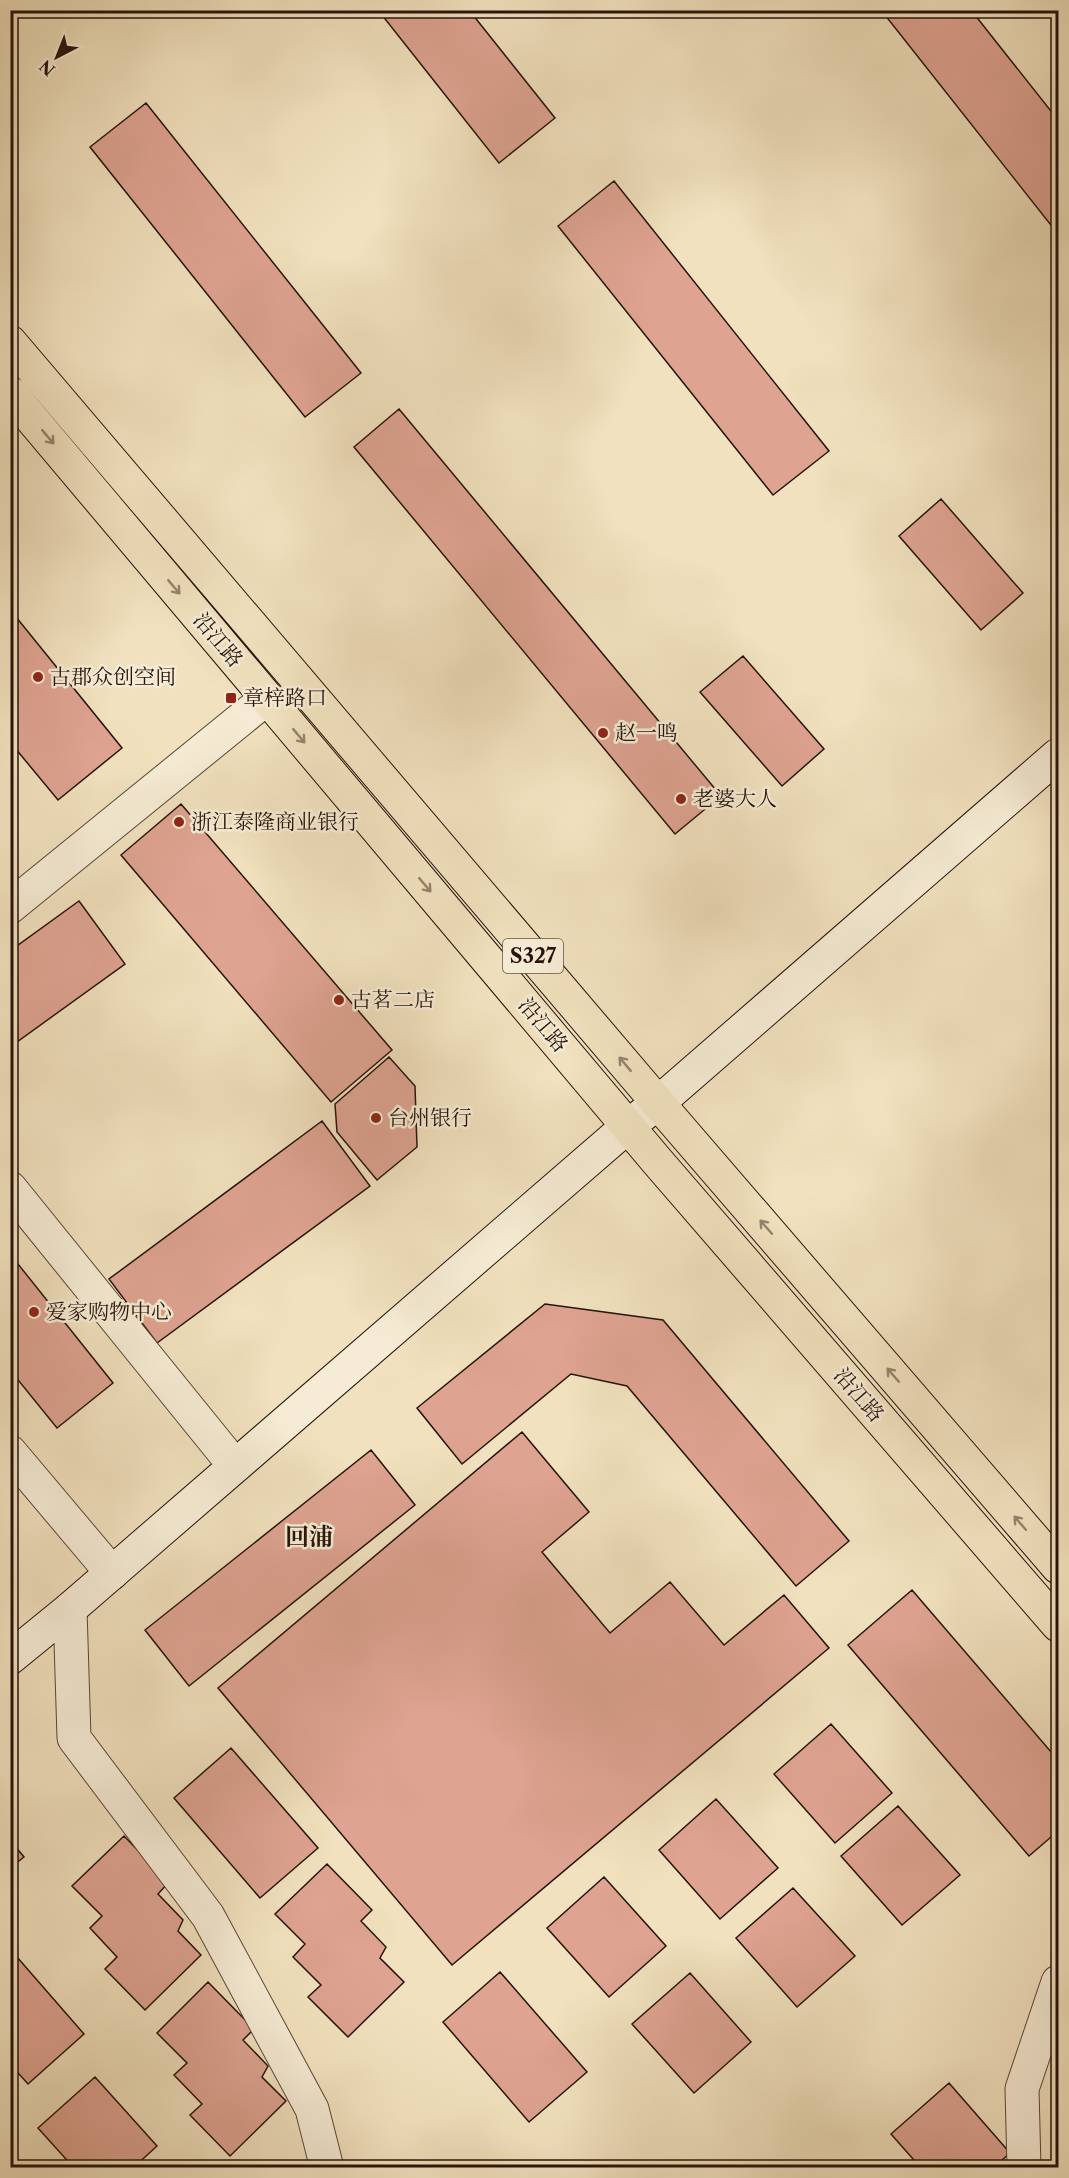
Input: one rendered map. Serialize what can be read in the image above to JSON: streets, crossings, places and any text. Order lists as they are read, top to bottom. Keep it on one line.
{"streets":{"main road":["沿江路","S327"]},"districts":["回浦"],"places":{"other":["古郡众创空间","赵一鸣","老婆大人","浙江泰隆商业银行","古茗二店","台州银行","爱家购物中心"],"transit":["章梓路口"]},"north":"bottom left"}
